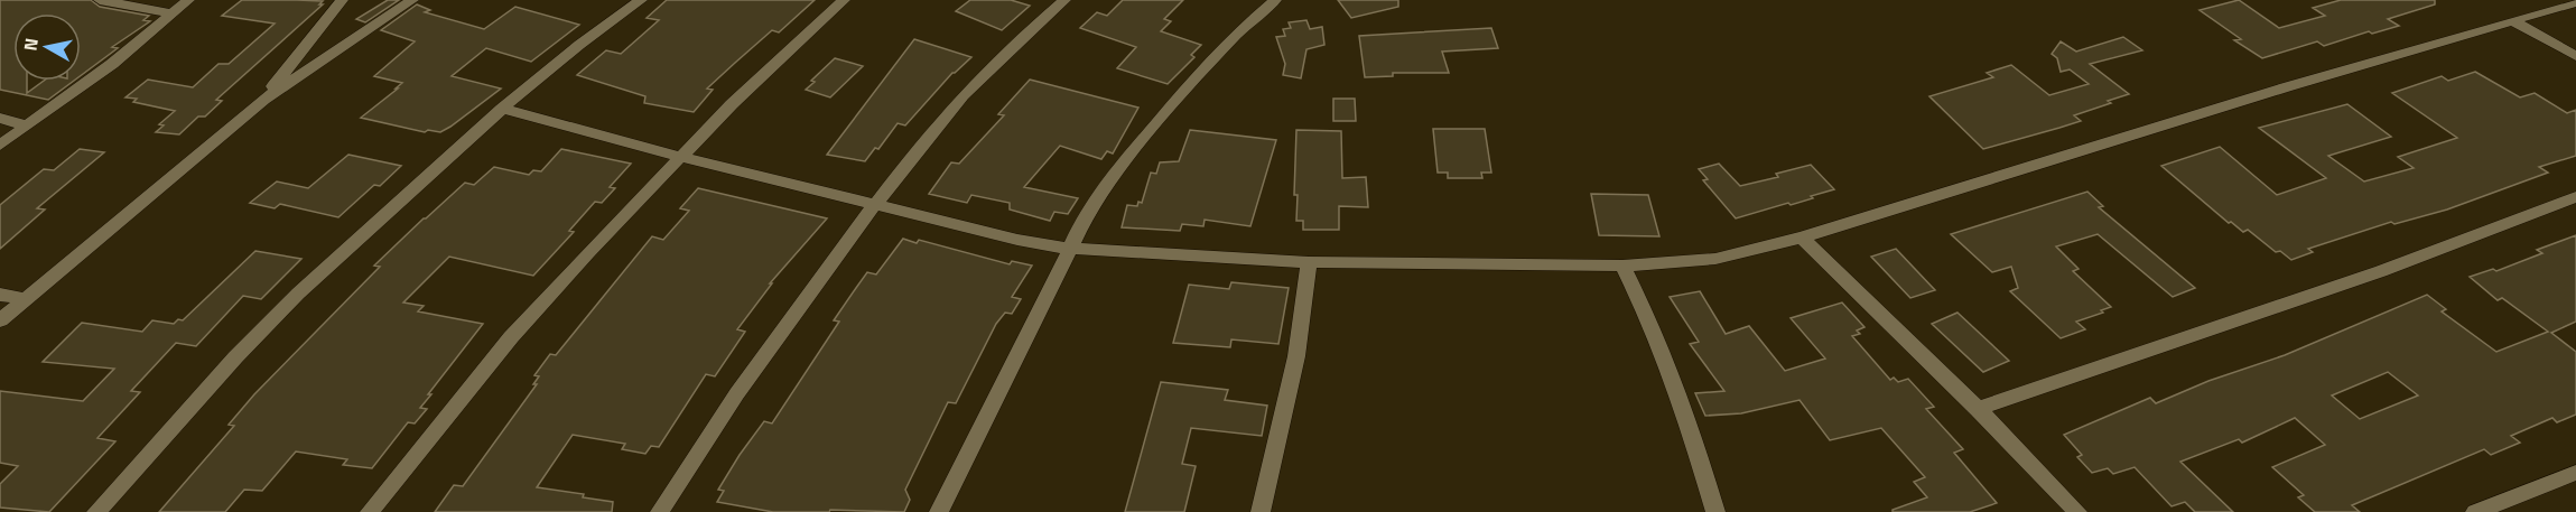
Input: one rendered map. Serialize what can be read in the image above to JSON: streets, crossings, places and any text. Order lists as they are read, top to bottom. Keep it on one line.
{"north":"left"}
